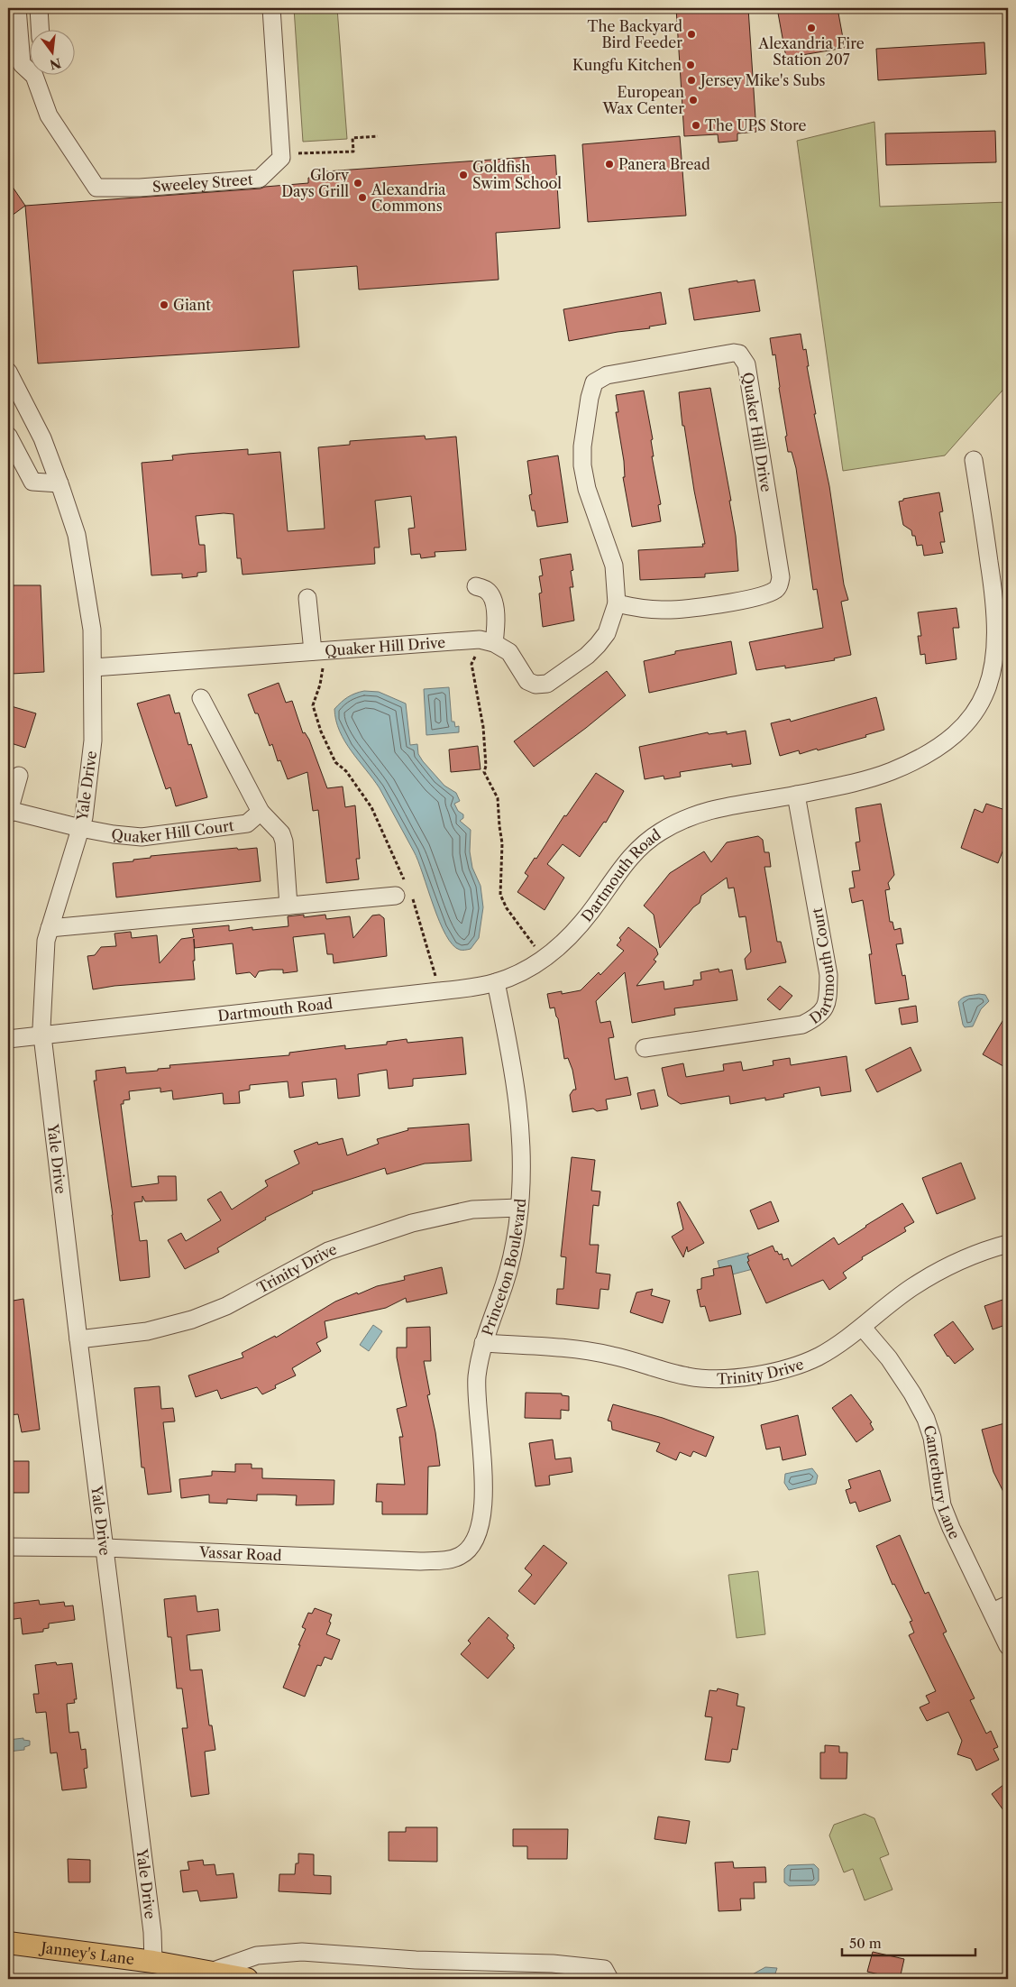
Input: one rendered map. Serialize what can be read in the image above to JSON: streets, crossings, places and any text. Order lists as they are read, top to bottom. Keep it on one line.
{"streets":{"main road":["Janney's Lane"],"street":["Sweeley Street","Quaker Hill Drive","Yale Drive","Quaker Hill Court","Dartmouth Road","Dartmouth Court","Princeton Boulevard","Trinity Drive","Canterbury Lane","Vassar Road"]},"crossings":[["Quaker Hill Drive","Yale Drive"],["Yale Drive","Quaker Hill Court"],["Yale Drive","Dartmouth Road"],["Yale Drive","Trinity Drive"],["Yale Drive","Vassar Road"],["Yale Drive","Janney's Lane"],["Dartmouth Road","Dartmouth Court"],["Dartmouth Road","Princeton Boulevard"],["Princeton Boulevard","Trinity Drive"],["Princeton Boulevard","Vassar Road"],["Trinity Drive","Canterbury Lane"]],"places":["Alexandria Fire Station 207","The Backyard Bird Feeder","Kungfu Kitchen","Jersey Mike's Subs","European Wax Center","The UPS Store","Panera Bread","Goldfish Swim School","Glory Days Grill","Alexandria Commons","Giant"],"scale_bar":"50 m","north":"bottom"}
